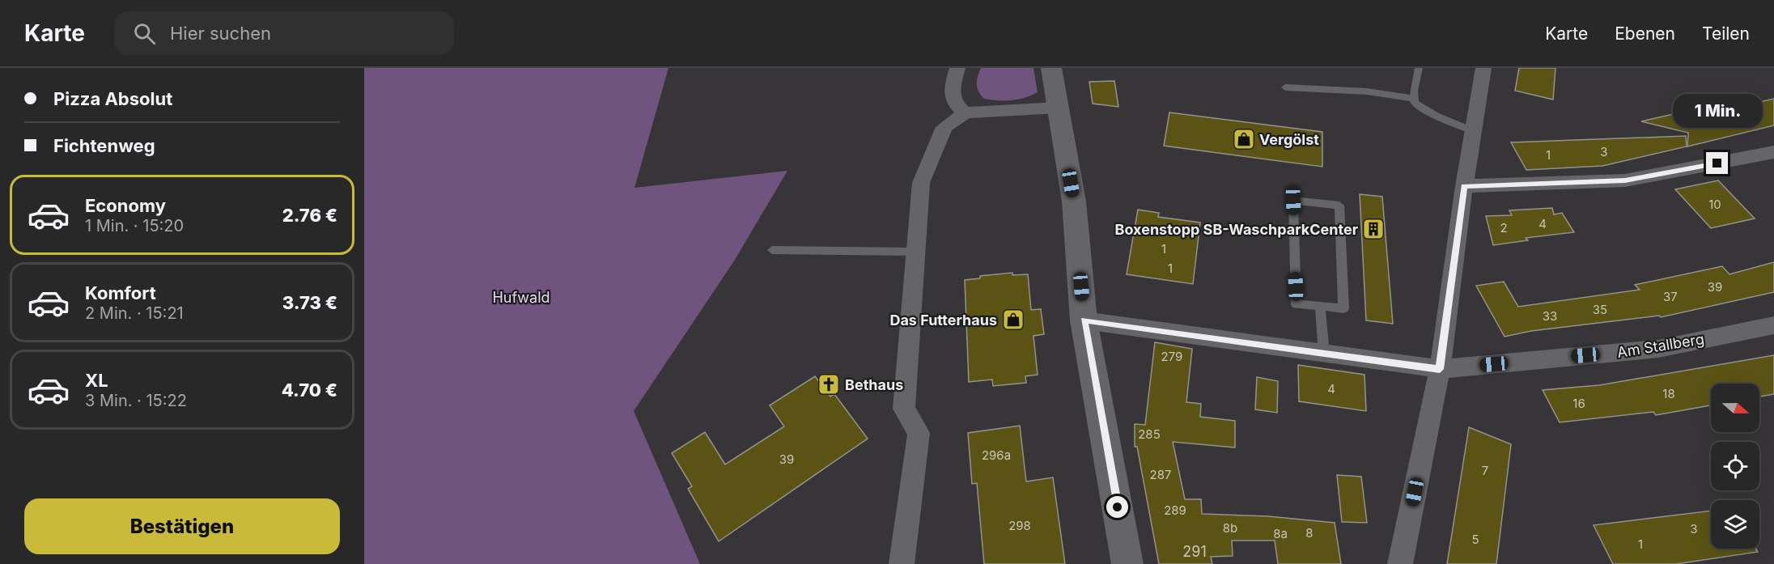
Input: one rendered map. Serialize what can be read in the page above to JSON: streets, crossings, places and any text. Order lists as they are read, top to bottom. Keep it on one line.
{"streets":{"street":["Am Stallberg"]},"parks":["Hufwald"],"places":{"shop":["Vergölst","Das Futterhaus"],"building":["Boxenstopp SB-WaschparkCenter"],"church":["Bethaus"]},"house_numbers":["3","1","10","4","2","1","1","39","37","35","33","279","4","18","16","285","296a","39","7","287","289","298","8b","3","8","8a","5","1","291"],"north":"right","page":{"header":"Karte","search":"Hier suchen","nav":["Karte","Ebenen","Teilen"],"banner":["Pizza Absolut","Fichtenweg"],"bubble":"1 Min.","list":[{"name":"Economy","note":"1 Min. · 15:20","value":"2.76 €"},{"name":"Komfort","note":"2 Min. · 15:21","value":"3.73 €"},{"name":"XL","note":"3 Min. · 15:22","value":"4.70 €"}],"buttons":"Bestätigen"}}
